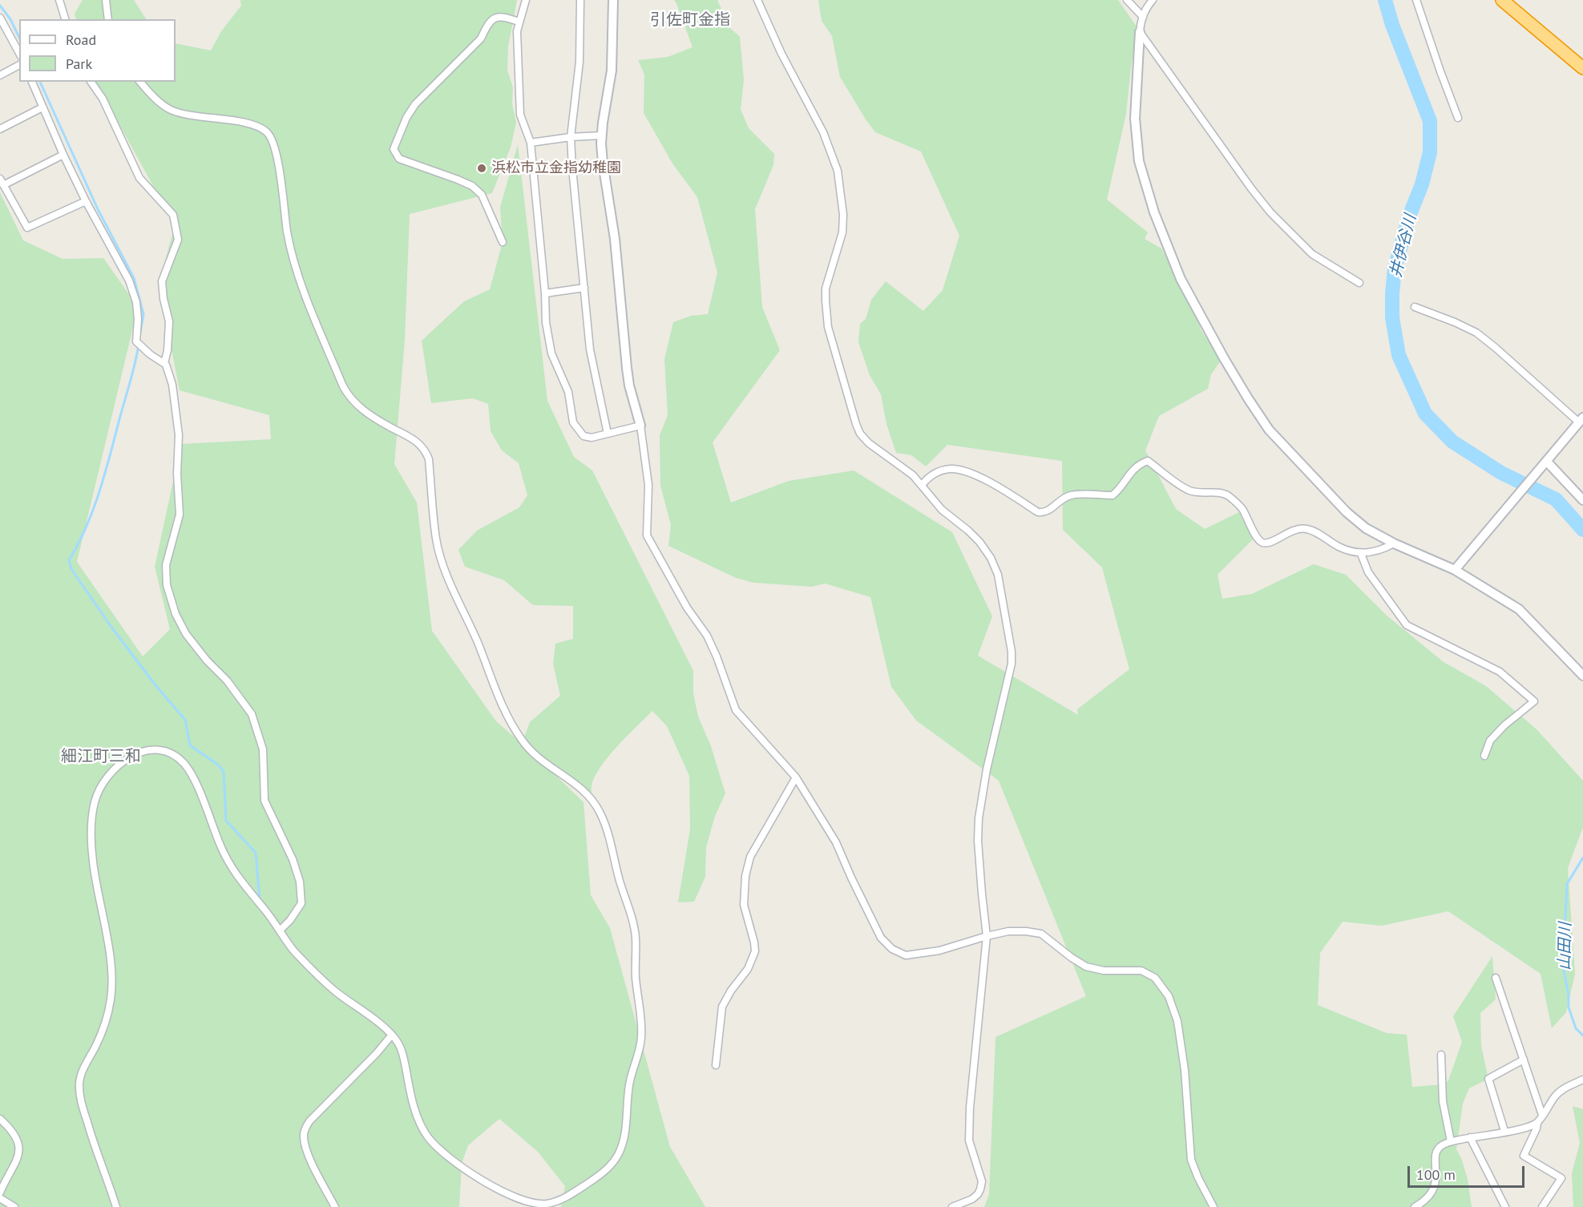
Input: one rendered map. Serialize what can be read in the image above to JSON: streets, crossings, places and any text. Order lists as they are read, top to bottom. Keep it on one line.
{"districts":["引佐町金指","細江町三和"],"water":["井伊谷川","山田川"],"places":["浜松市立金指幼稚園"],"legend":["Road","Park"],"scale_bar":"100 m"}
